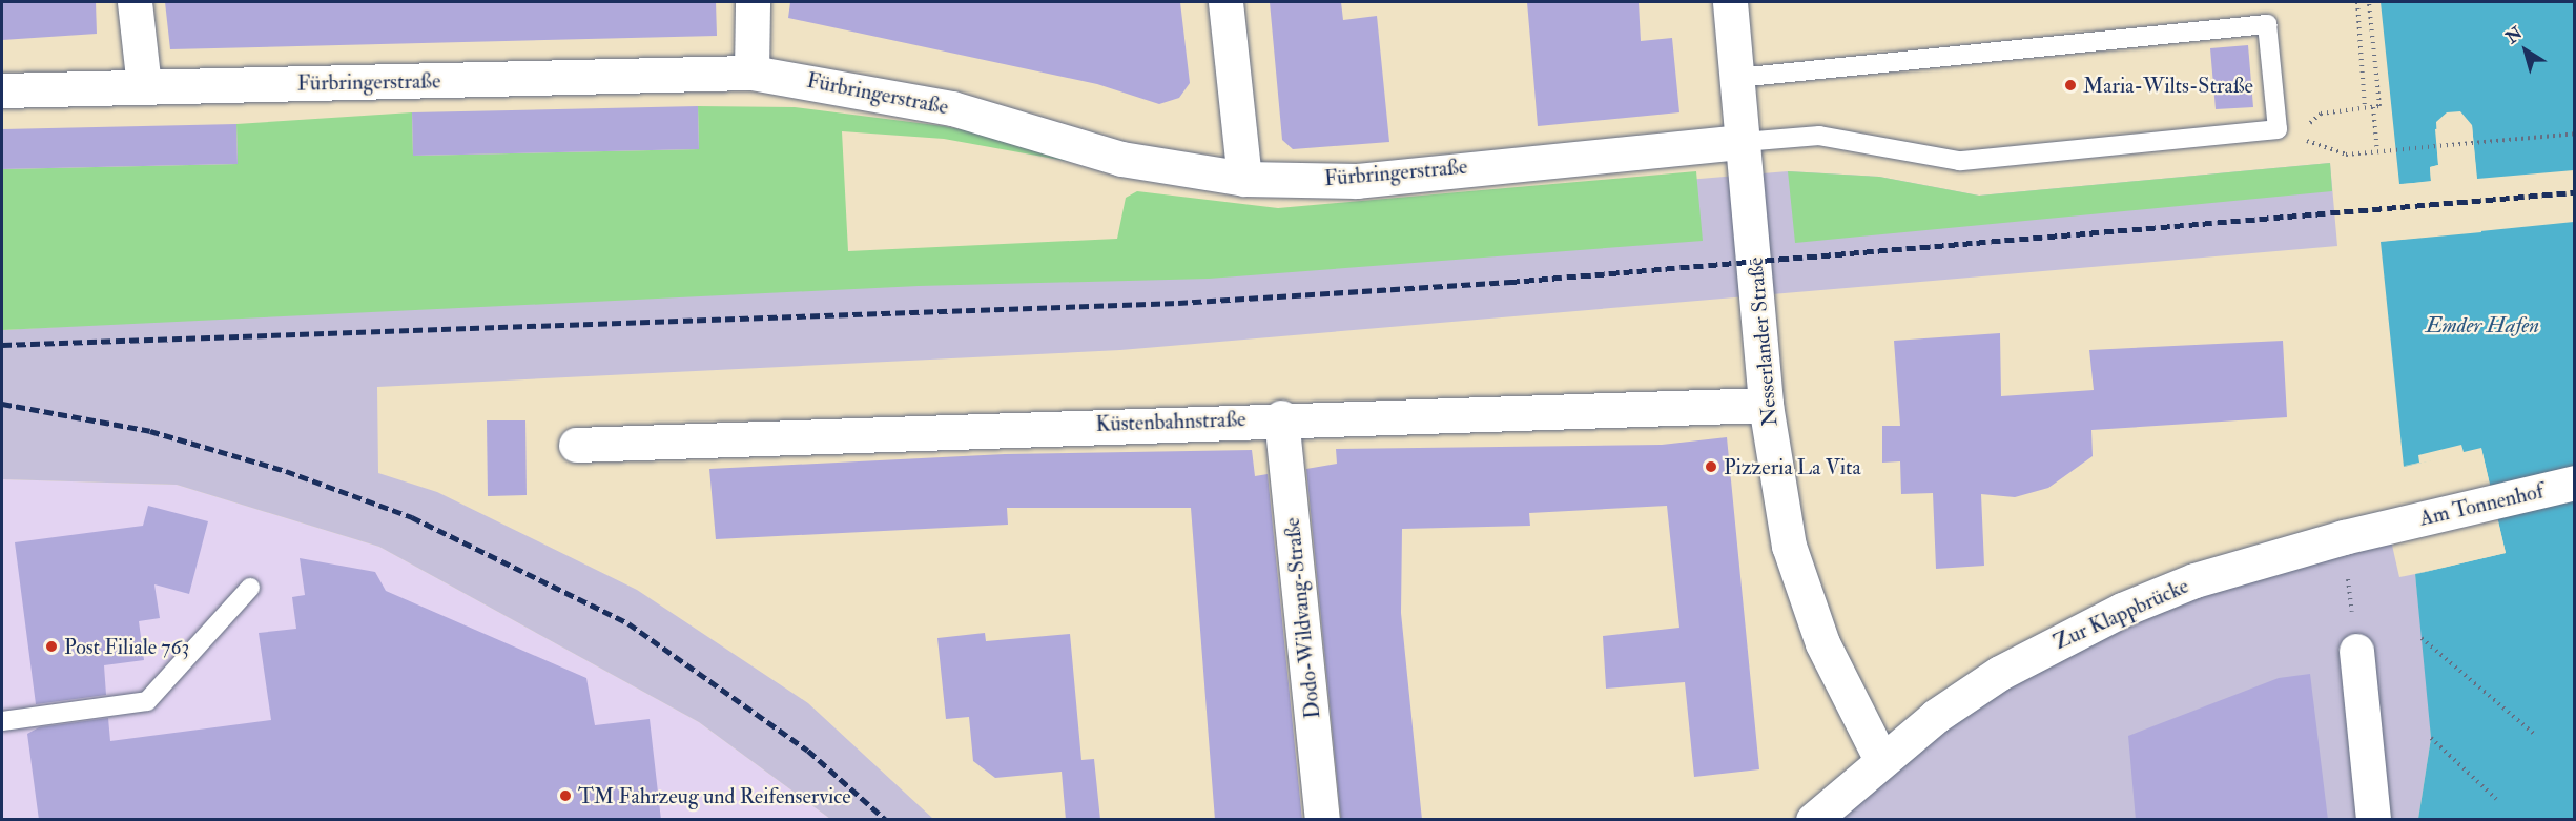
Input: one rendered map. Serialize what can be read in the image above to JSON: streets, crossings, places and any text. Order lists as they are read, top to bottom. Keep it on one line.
{"streets":{"street":["Fürbringerstraße","Nesserlander Straße","Küstenbahnstraße","Am Tonnenhof","Zur Klappbrücke","Dodo-Wildvang-Straße"]},"crossings":[["Fürbringerstraße","Nesserlander Straße"],["Nesserlander Straße","Küstenbahnstraße"],["Nesserlander Straße","Zur Klappbrücke"],["Küstenbahnstraße","Dodo-Wildvang-Straße"],["Am Tonnenhof","Zur Klappbrücke"]],"water":["Emder Hafen"],"places":["Maria-Wilts-Straße","Pizzeria La Vita","Post Filiale 763","TM Fahrzeug und Reifenservice"],"north":"top left"}
